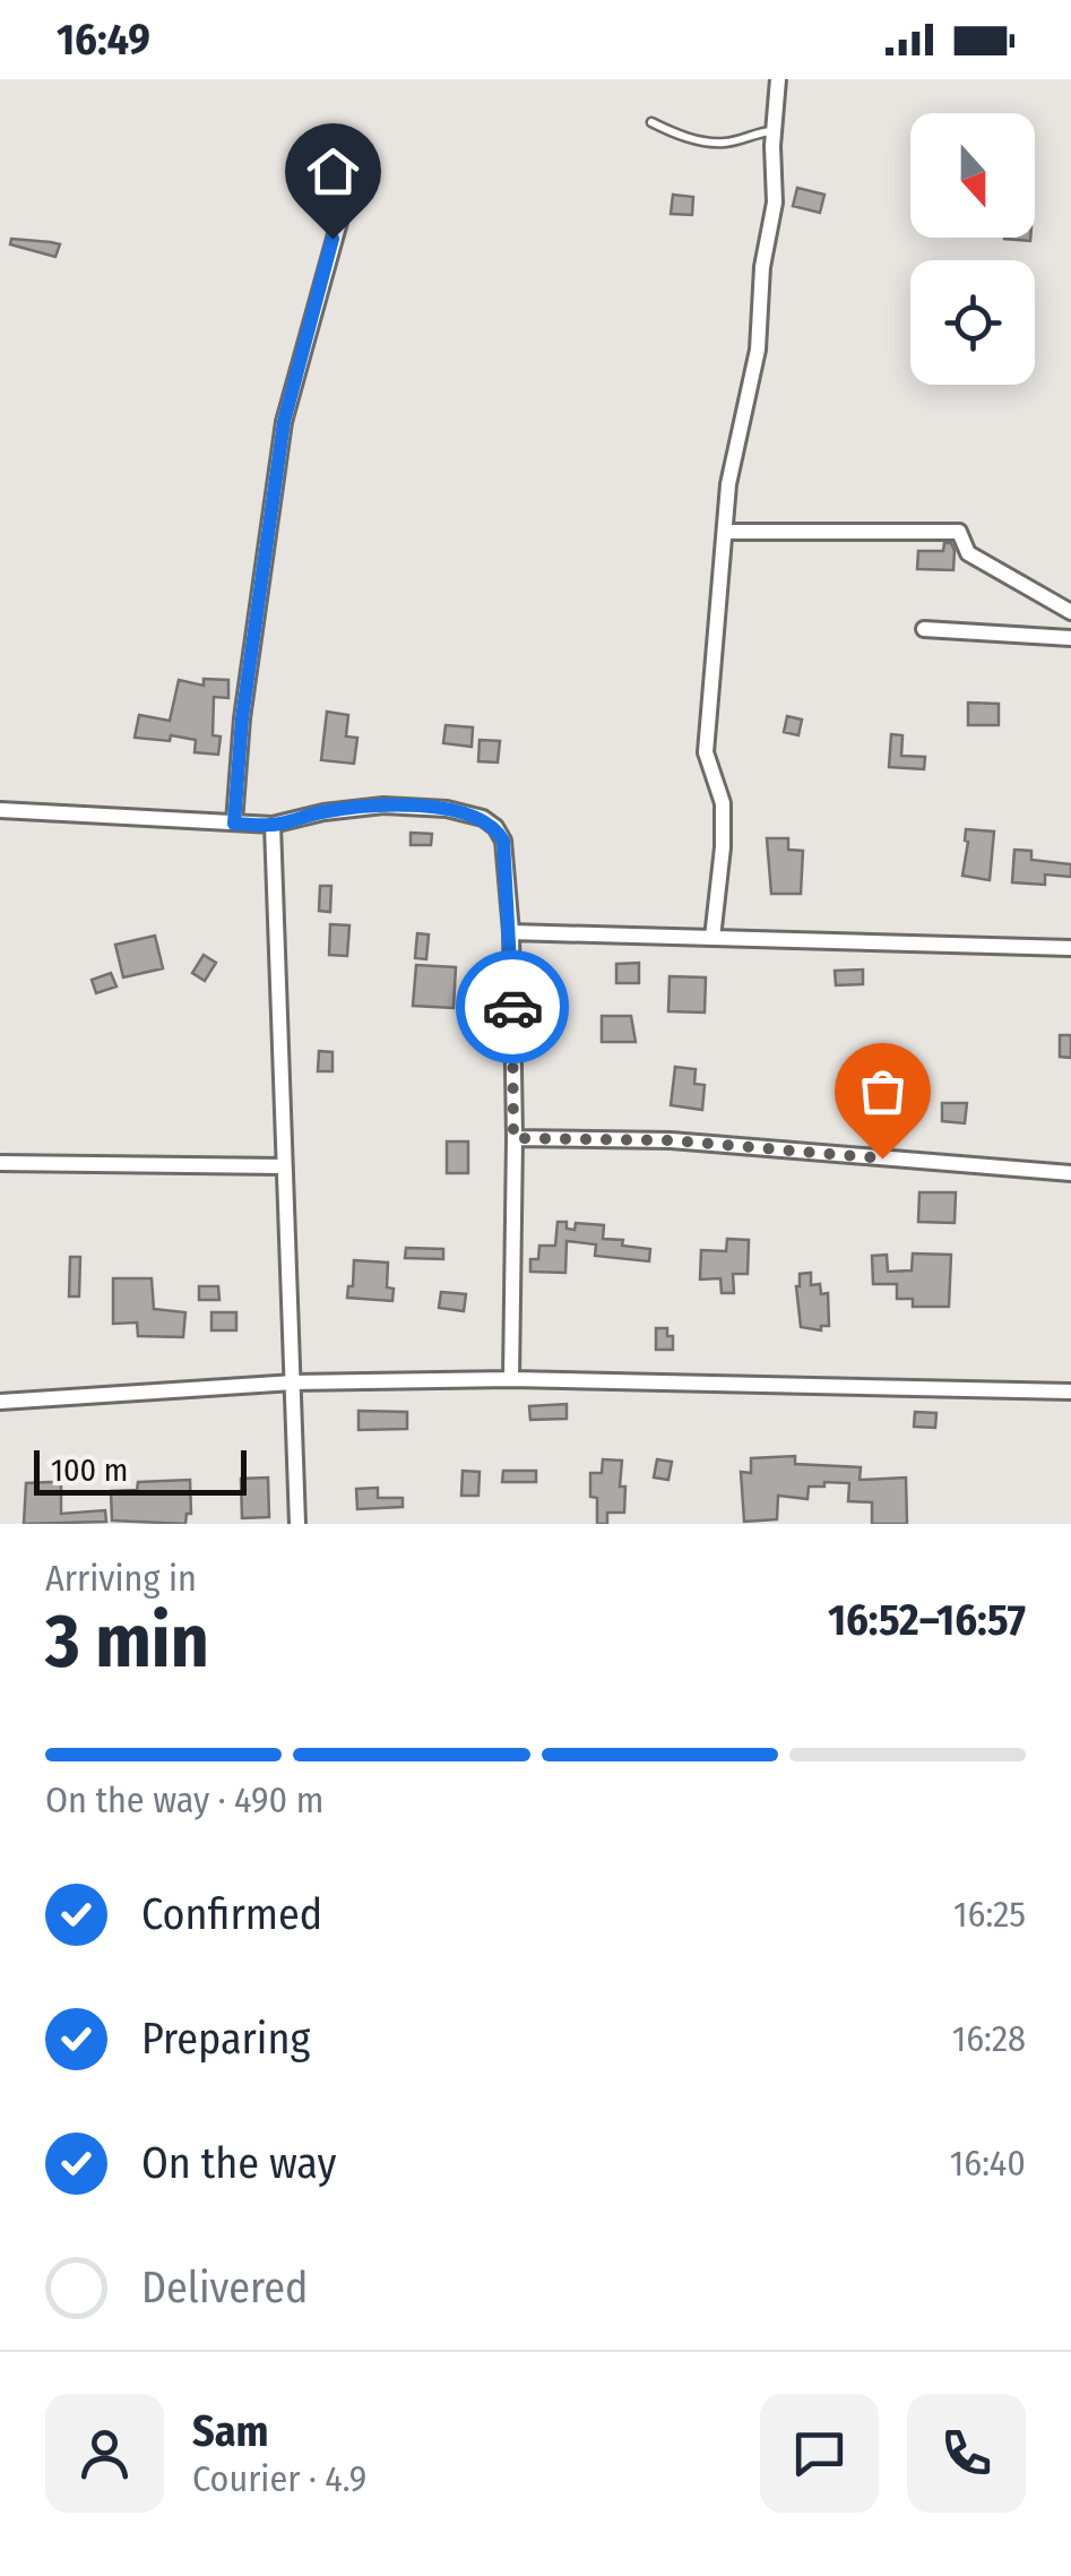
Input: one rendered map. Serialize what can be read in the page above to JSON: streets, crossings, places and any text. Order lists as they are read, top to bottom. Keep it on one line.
{"scale_bar":"100 m","north":"bottom","page":{"status":"16:49","scale":"100 m","heading":["3 min","Arriving in","16:52–16:57"],"panel":["Sam","Courier · 4.9"],"bar":"On the way · 490 m","list":[["Confirmed","16:25"],["Preparing","16:28"],["On the way","16:40"],"Delivered"]}}
